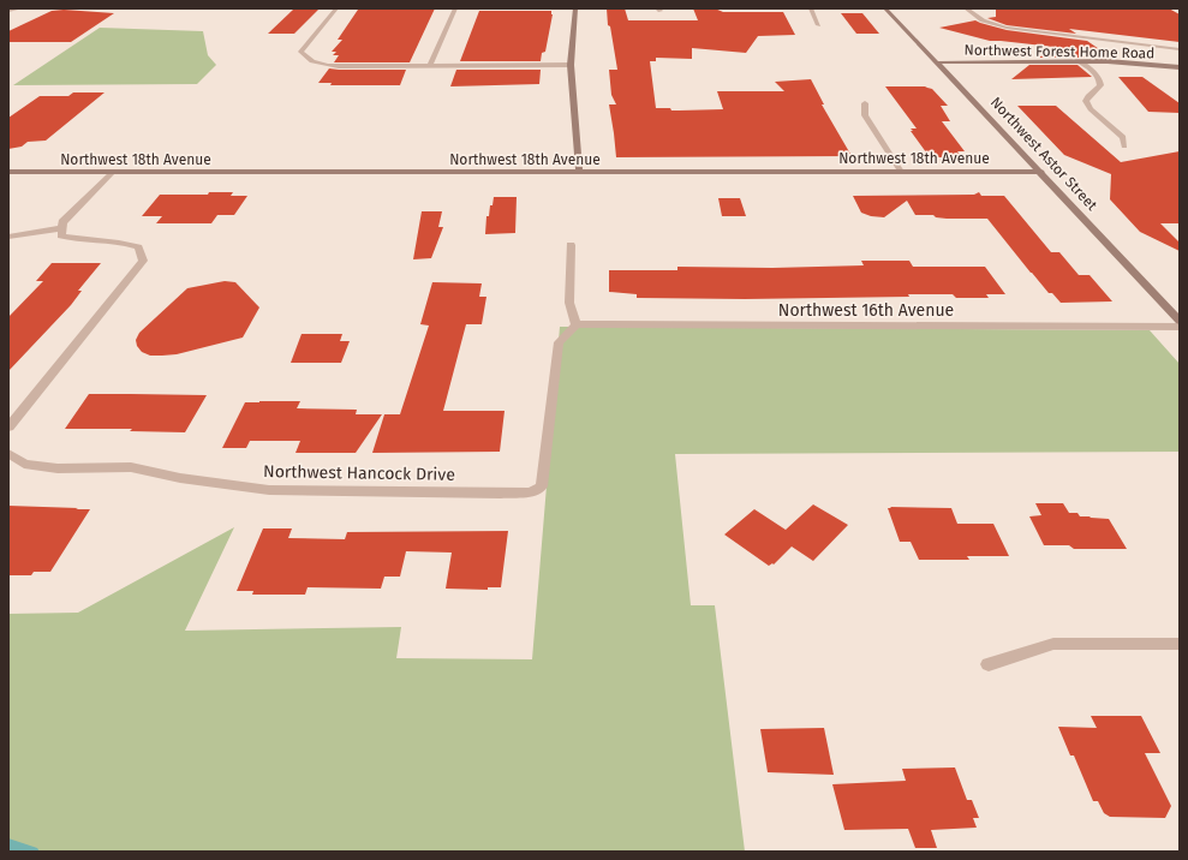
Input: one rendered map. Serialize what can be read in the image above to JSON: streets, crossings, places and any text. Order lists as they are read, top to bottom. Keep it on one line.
{"streets":{"street":["Northwest Forest Home Road","Northwest Astor Street","Northwest 18th Avenue","Northwest 16th Avenue","Northwest Hancock Drive"]},"crossings":[["Northwest Forest Home Road","Northwest Astor Street"],["Northwest Astor Street","Northwest 18th Avenue"],["Northwest 16th Avenue","Northwest Hancock Drive"]]}
